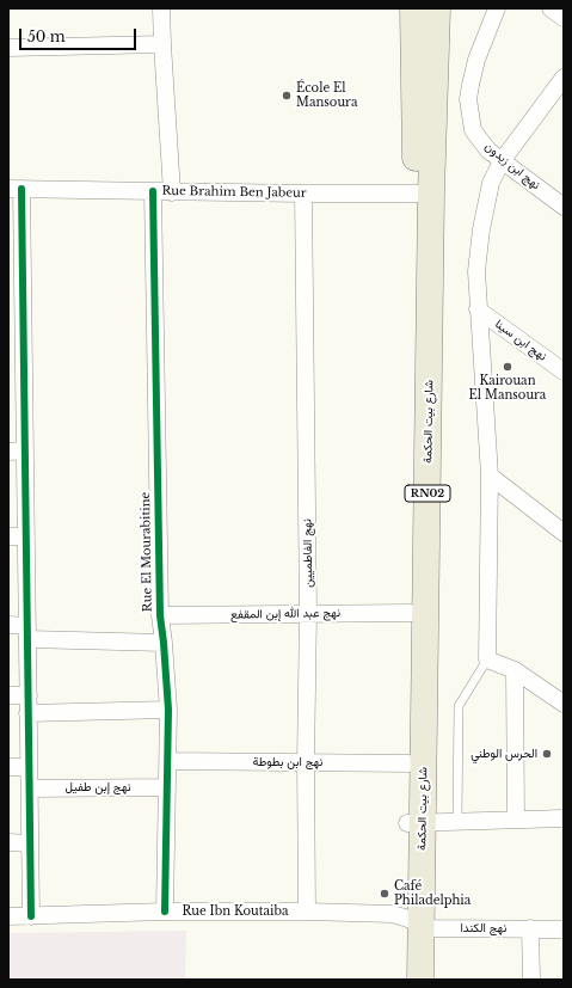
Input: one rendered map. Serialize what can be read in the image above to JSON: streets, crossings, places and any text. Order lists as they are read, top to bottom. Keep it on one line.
{"streets":{"main road":["شارع بيت الحكمة","RN02"],"street":["نهج ابن زيدون","Rue Brahim Ben Jabeur","نهج ابن سينا","Rue El Mourabitine","نهج الفاطميين","نهج عبد الله إبن المقفع","نهج ابن بطوطة","نهج إبن طفيل","Rue Ibn Koutaiba","نهج الكندا"]},"crossings":[["Rue Brahim Ben Jabeur","شارع بيت الحكمة"],["Rue Brahim Ben Jabeur","Rue El Mourabitine"],["Rue Brahim Ben Jabeur","نهج الفاطميين"],["شارع بيت الحكمة","نهج عبد الله إبن المقفع"],["شارع بيت الحكمة","نهج ابن بطوطة"],["شارع بيت الحكمة","Rue Ibn Koutaiba"],["شارع بيت الحكمة","نهج الكندا"],["Rue El Mourabitine","نهج عبد الله إبن المقفع"],["Rue El Mourabitine","نهج ابن بطوطة"],["Rue El Mourabitine","نهج إبن طفيل"],["Rue El Mourabitine","Rue Ibn Koutaiba"],["نهج الفاطميين","نهج عبد الله إبن المقفع"],["نهج الفاطميين","نهج ابن بطوطة"],["نهج الفاطميين","Rue Ibn Koutaiba"],["Rue Ibn Koutaiba","نهج الكندا"]],"places":["École El Mansoura","Kairouan El Mansoura","الحرس الوطني","Café Philadelphia"],"scale_bar":"50 m"}
